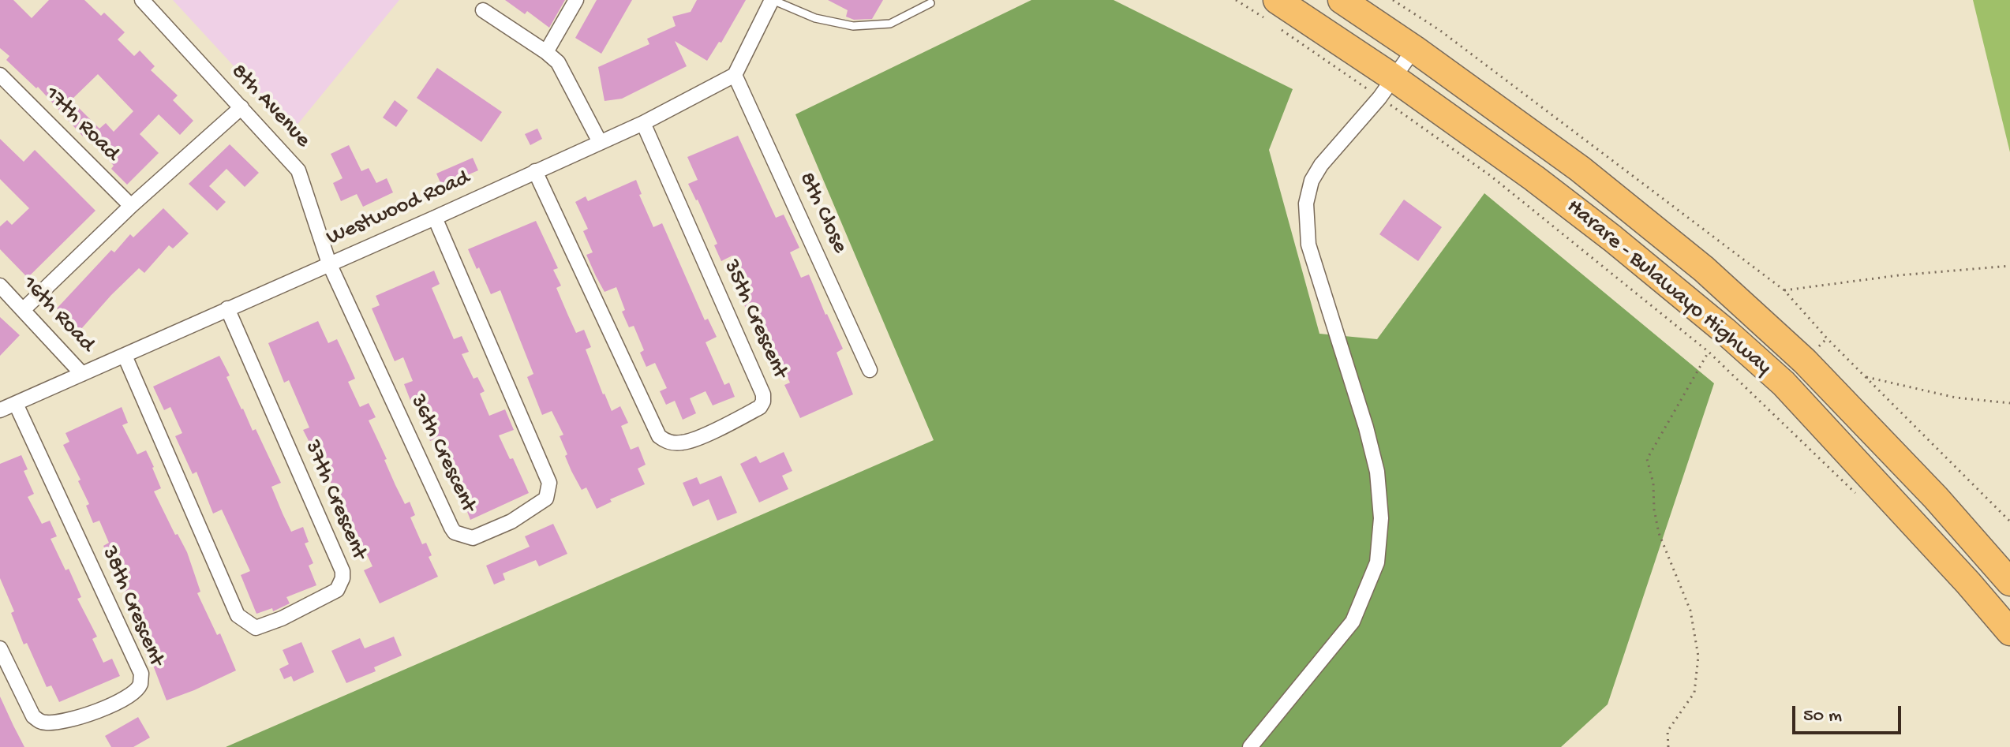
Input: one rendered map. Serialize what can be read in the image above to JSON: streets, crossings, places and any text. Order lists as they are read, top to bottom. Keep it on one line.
{"streets":{"highway":["Harare - Bulawayo Highway"],"street":["8th Avenue","17th Road","Westwood Road","8th Close","16th Road","35th Crescent","36th Crescent","37th Crescent","38th Crescent"]},"crossings":[["8th Avenue","Westwood Road"],["8th Avenue","36th Crescent"],["Westwood Road","8th Close"],["Westwood Road","16th Road"],["Westwood Road","35th Crescent"],["Westwood Road","36th Crescent"],["Westwood Road","37th Crescent"],["Westwood Road","38th Crescent"]],"scale_bar":"50 m"}
